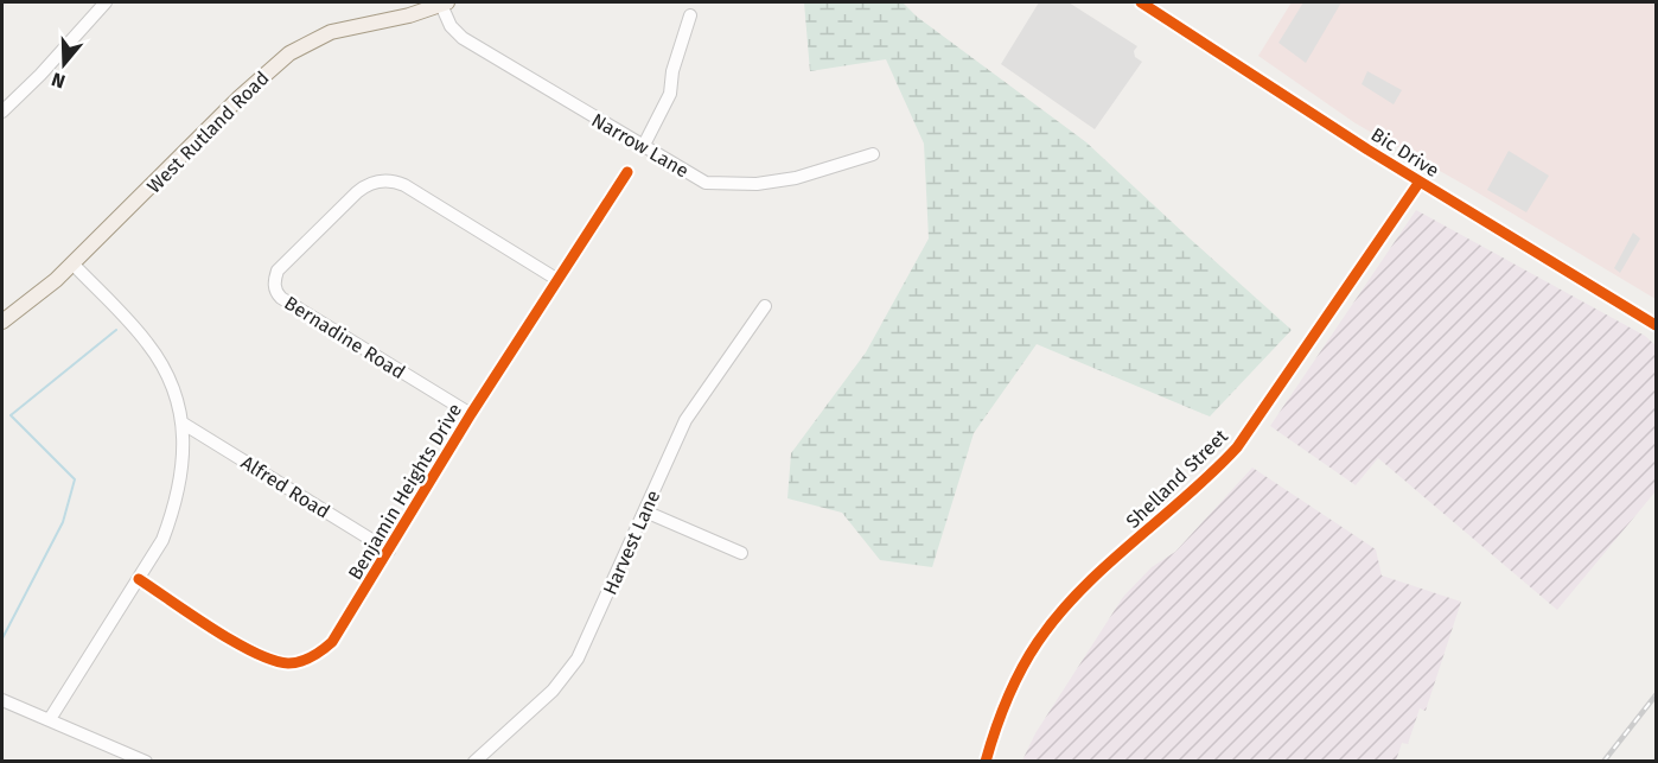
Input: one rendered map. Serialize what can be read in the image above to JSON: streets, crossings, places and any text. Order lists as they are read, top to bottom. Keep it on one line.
{"streets":{"main road":["West Rutland Road"],"street":["Narrow Lane","Bic Drive","Bernadine Road","Shelland Street","Alfred Road","Benjamin Heights Drive","Harvest Lane"]},"crossings":[["West Rutland Road","Narrow Lane"],["Bic Drive","Shelland Street"],["Bernadine Road","Benjamin Heights Drive"],["Alfred Road","Benjamin Heights Drive"]],"north":"bottom"}
